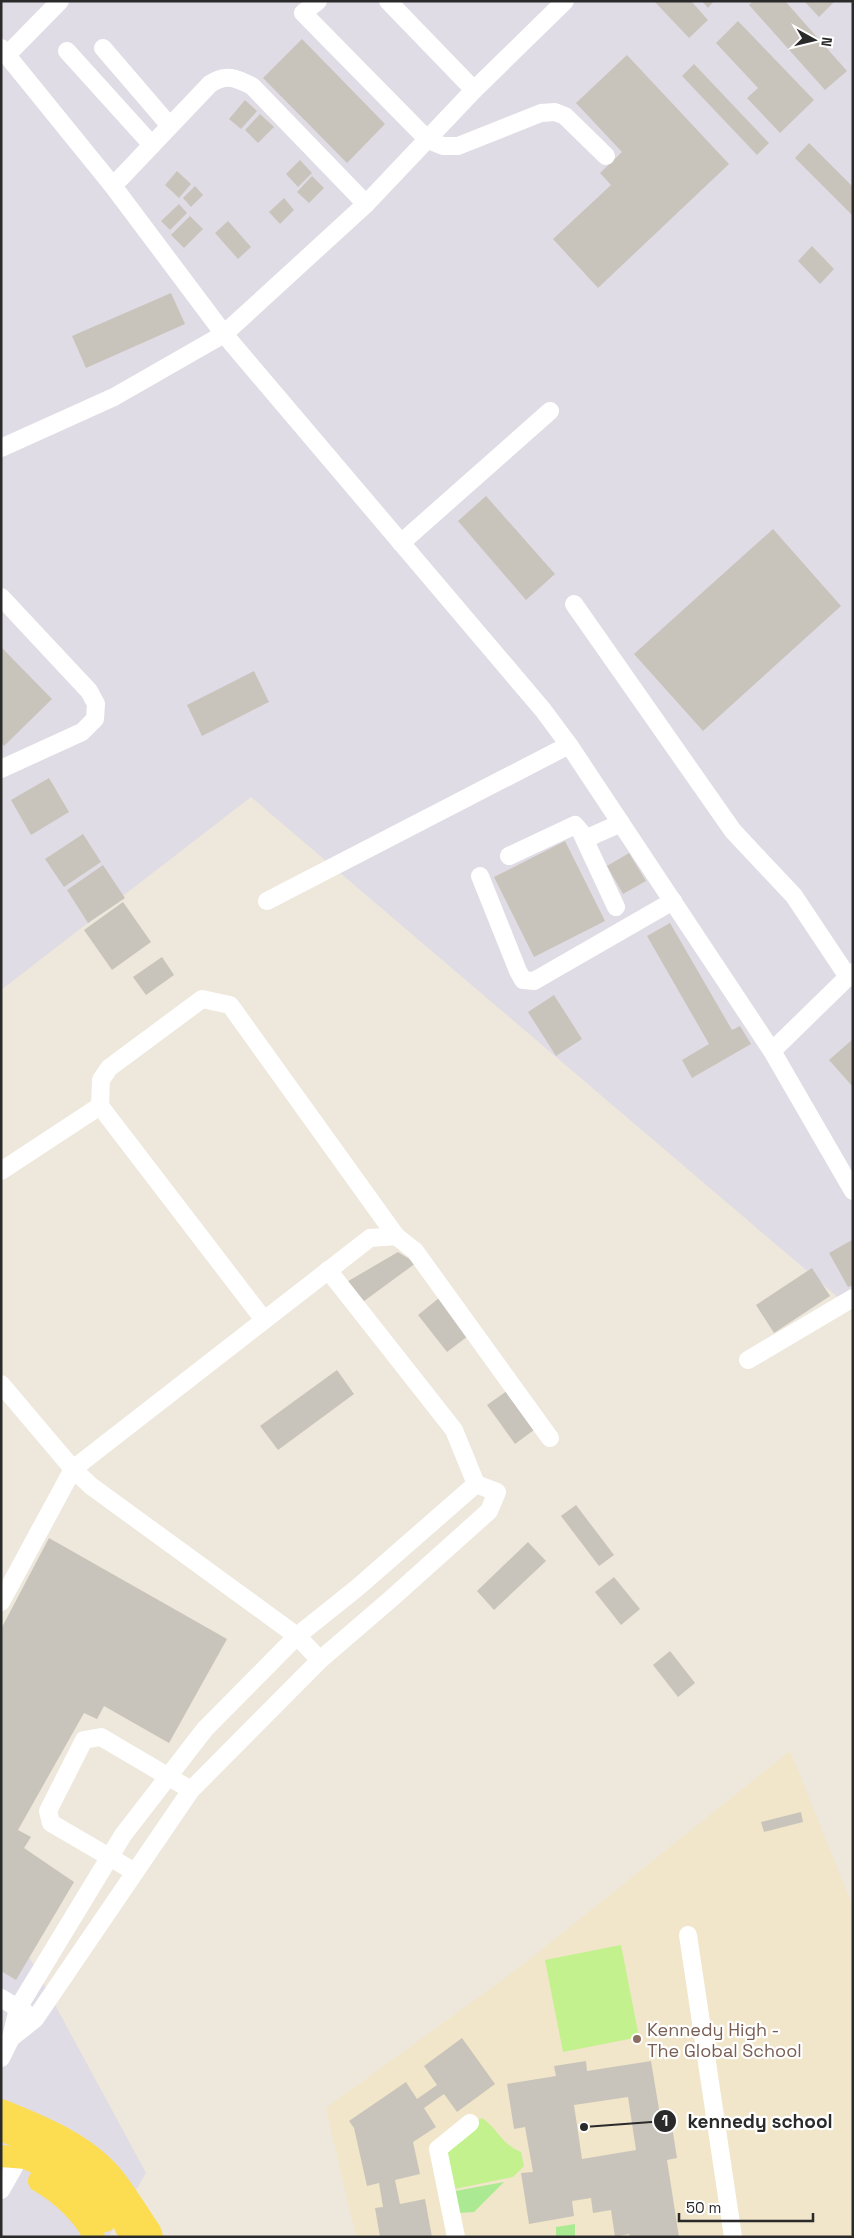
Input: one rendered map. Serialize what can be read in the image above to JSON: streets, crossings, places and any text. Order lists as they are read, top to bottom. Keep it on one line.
{"places":["Kennedy High - The Global School","kennedy school"],"scale_bar":"50 m","north":"right"}
